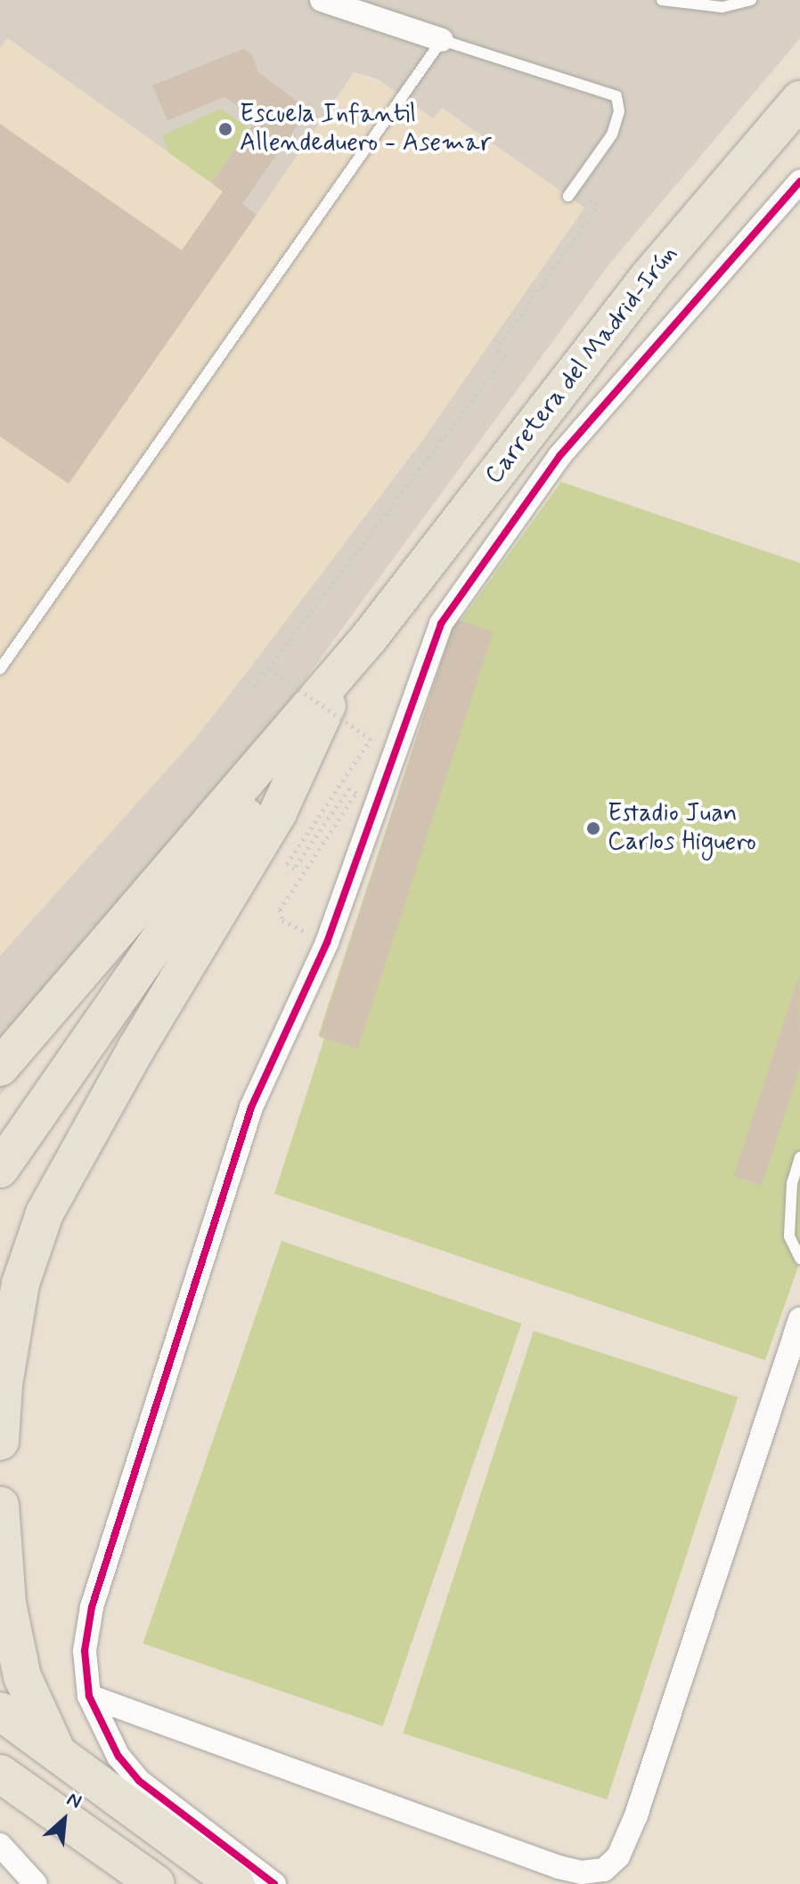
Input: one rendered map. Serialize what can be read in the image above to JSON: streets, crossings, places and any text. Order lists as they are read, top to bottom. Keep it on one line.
{"streets":{"highway":["Carretera del Madrid-Irún"]},"places":["Escuela Infantil Allendeduero - Asemar","Estadio Juan Carlos Higuero"],"north":"top right"}
